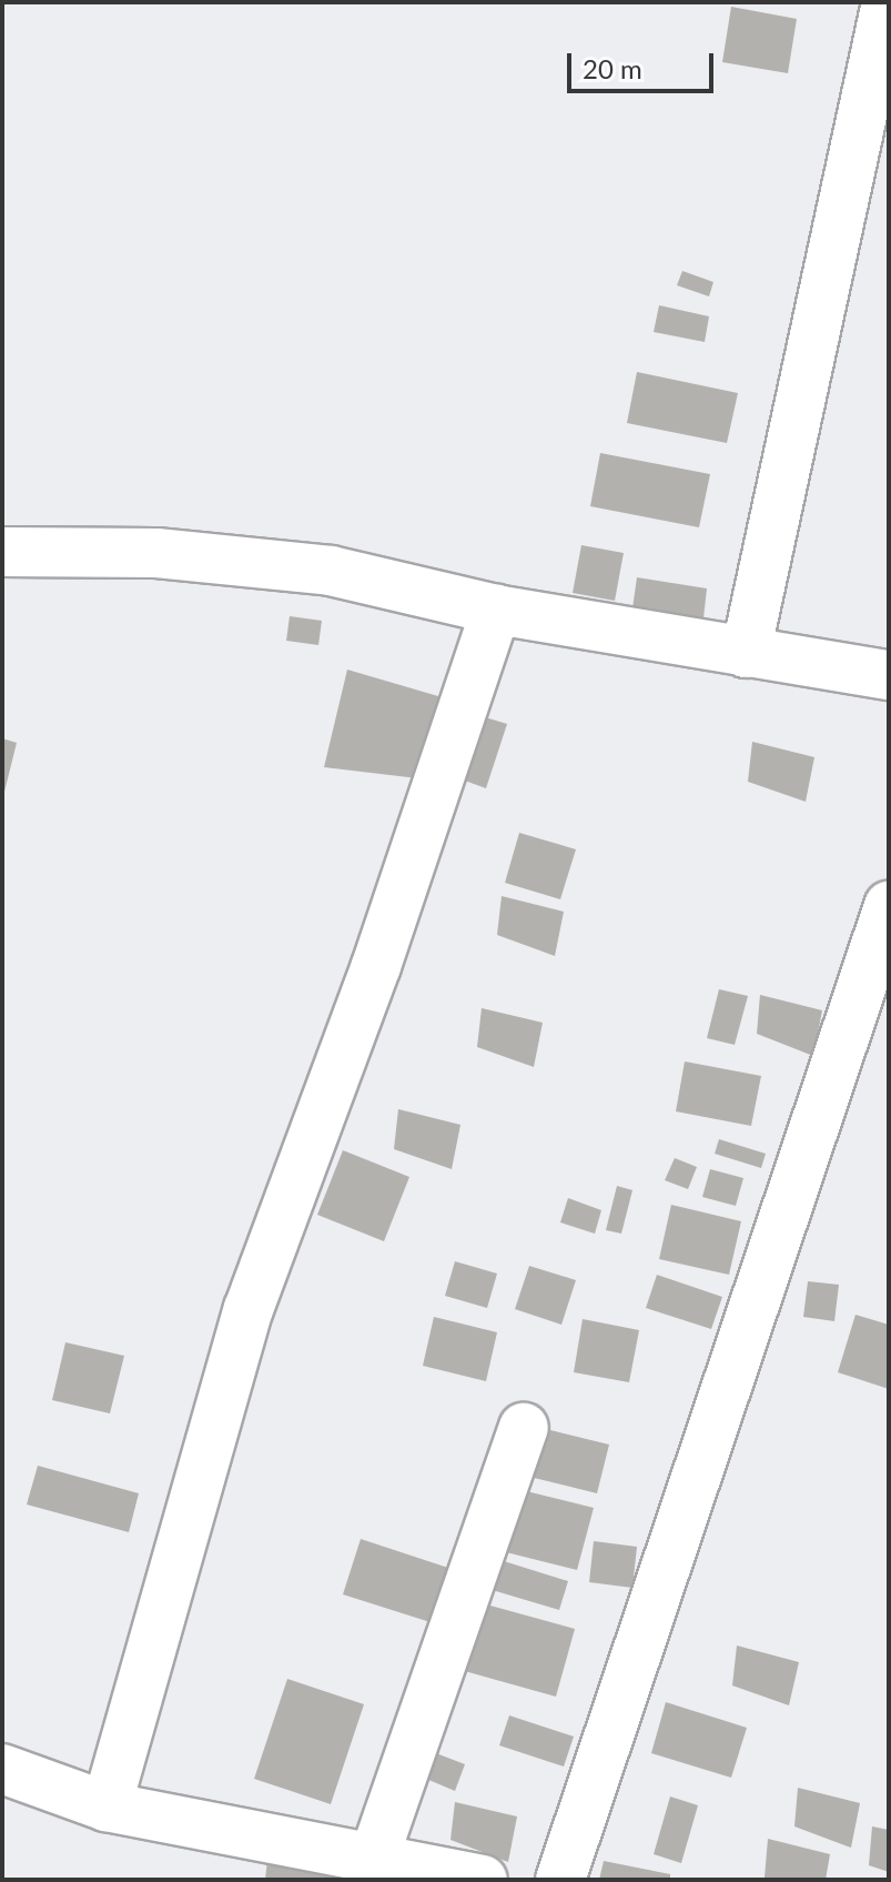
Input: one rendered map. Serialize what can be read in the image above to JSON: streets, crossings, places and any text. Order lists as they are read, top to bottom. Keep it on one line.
{"scale_bar":"20 m"}
